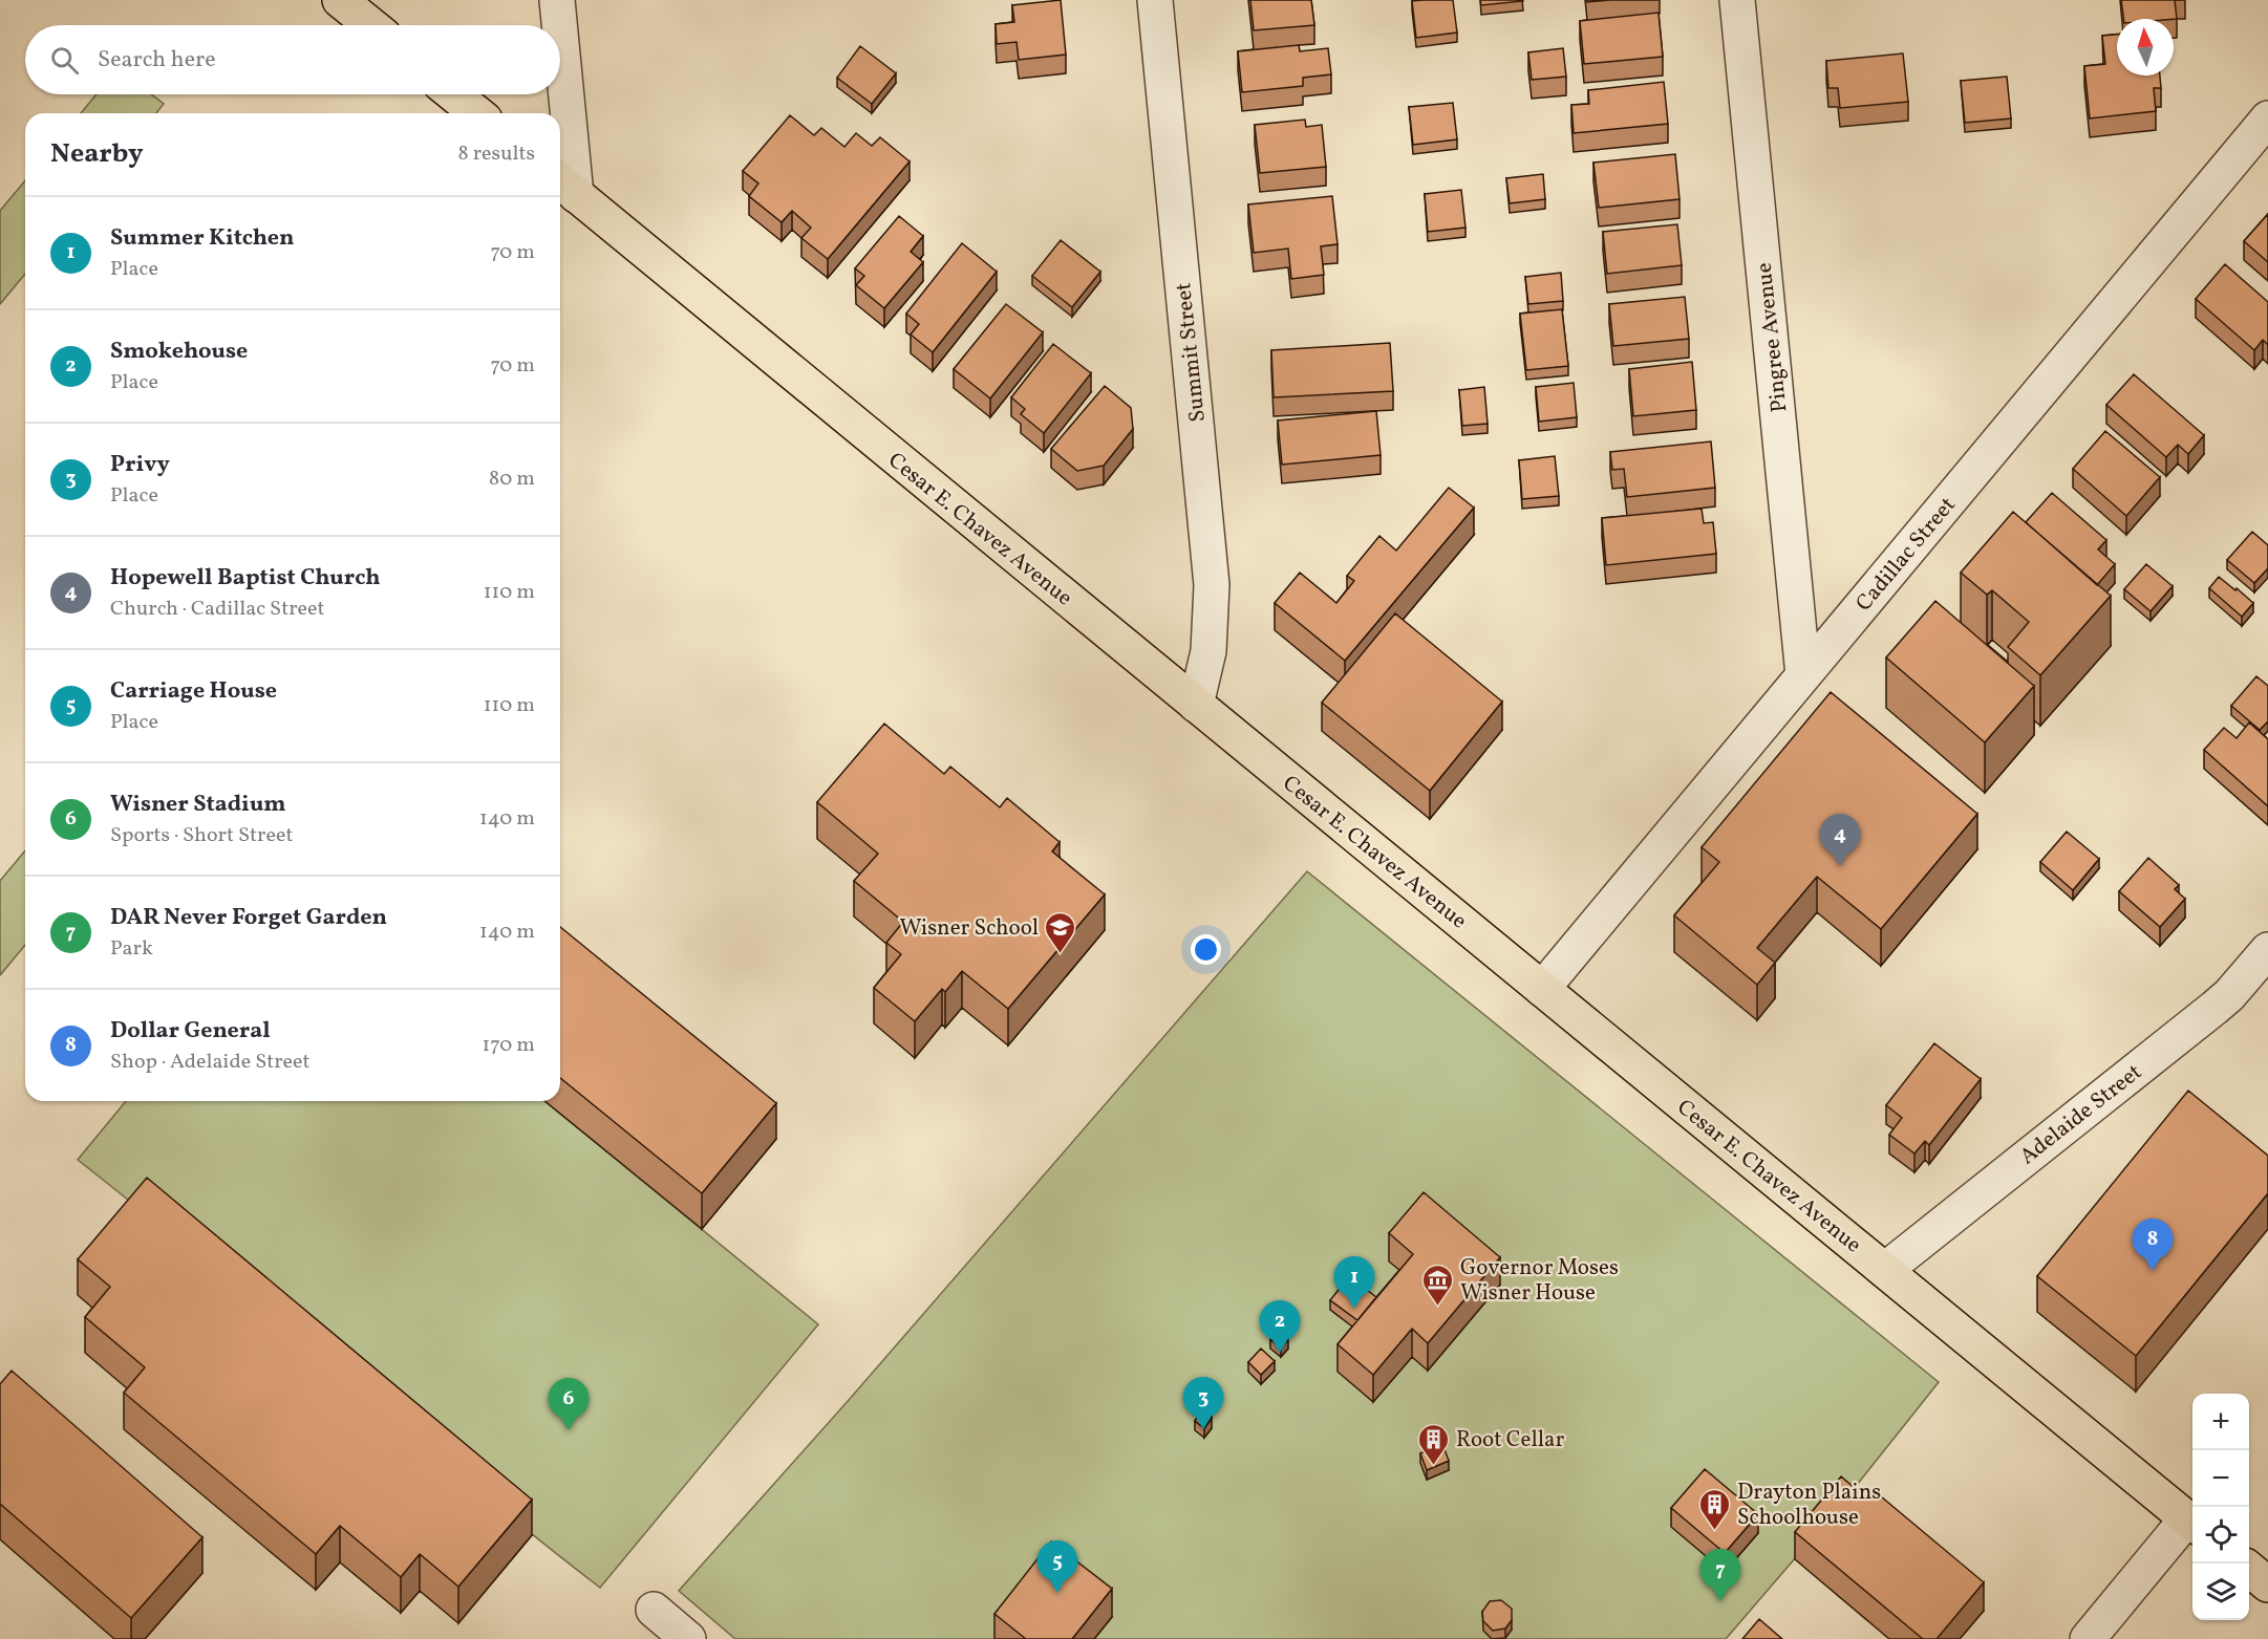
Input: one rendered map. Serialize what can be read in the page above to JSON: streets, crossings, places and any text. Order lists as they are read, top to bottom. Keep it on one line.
{"streets":{"main road":["Cesar E. Chavez Avenue"],"street":["Pingree Avenue","Summit Street","Cadillac Street","Adelaide Street"]},"crossings":[["Pingree Avenue","Cadillac Street"],["Summit Street","Cesar E. Chavez Avenue"],["Cesar E. Chavez Avenue","Cadillac Street"],["Cesar E. Chavez Avenue","Adelaide Street"]],"places":{"school or university":["Wisner School"],"museum":["Governor Moses Wisner House"],"building":["Root Cellar","Drayton Plains Schoolhouse"]},"north":"top","page":{"search":"Search here","heading":["Nearby","8 results"],"list":[{"mark":"1","name":"Summer Kitchen","note":"Place","value":"70 m"},{"mark":"2","name":"Smokehouse","note":"Place","value":"70 m"},{"mark":"3","name":"Privy","note":"Place","value":"80 m"},{"mark":"4","name":"Hopewell Baptist Church","note":"Church · Cadillac Street","value":"110 m"},{"mark":"5","name":"Carriage House","note":"Place","value":"110 m"},{"mark":"6","name":"Wisner Stadium","note":"Sports · Short Street","value":"140 m"},{"mark":"7","name":"DAR Never Forget Garden","note":"Park","value":"140 m"},{"mark":"8","name":"Dollar General","note":"Shop · Adelaide Street","value":"170 m"}],"pins":["4","8","1","2","3","6","5","7"],"map_buttons":["+","−"]}}
